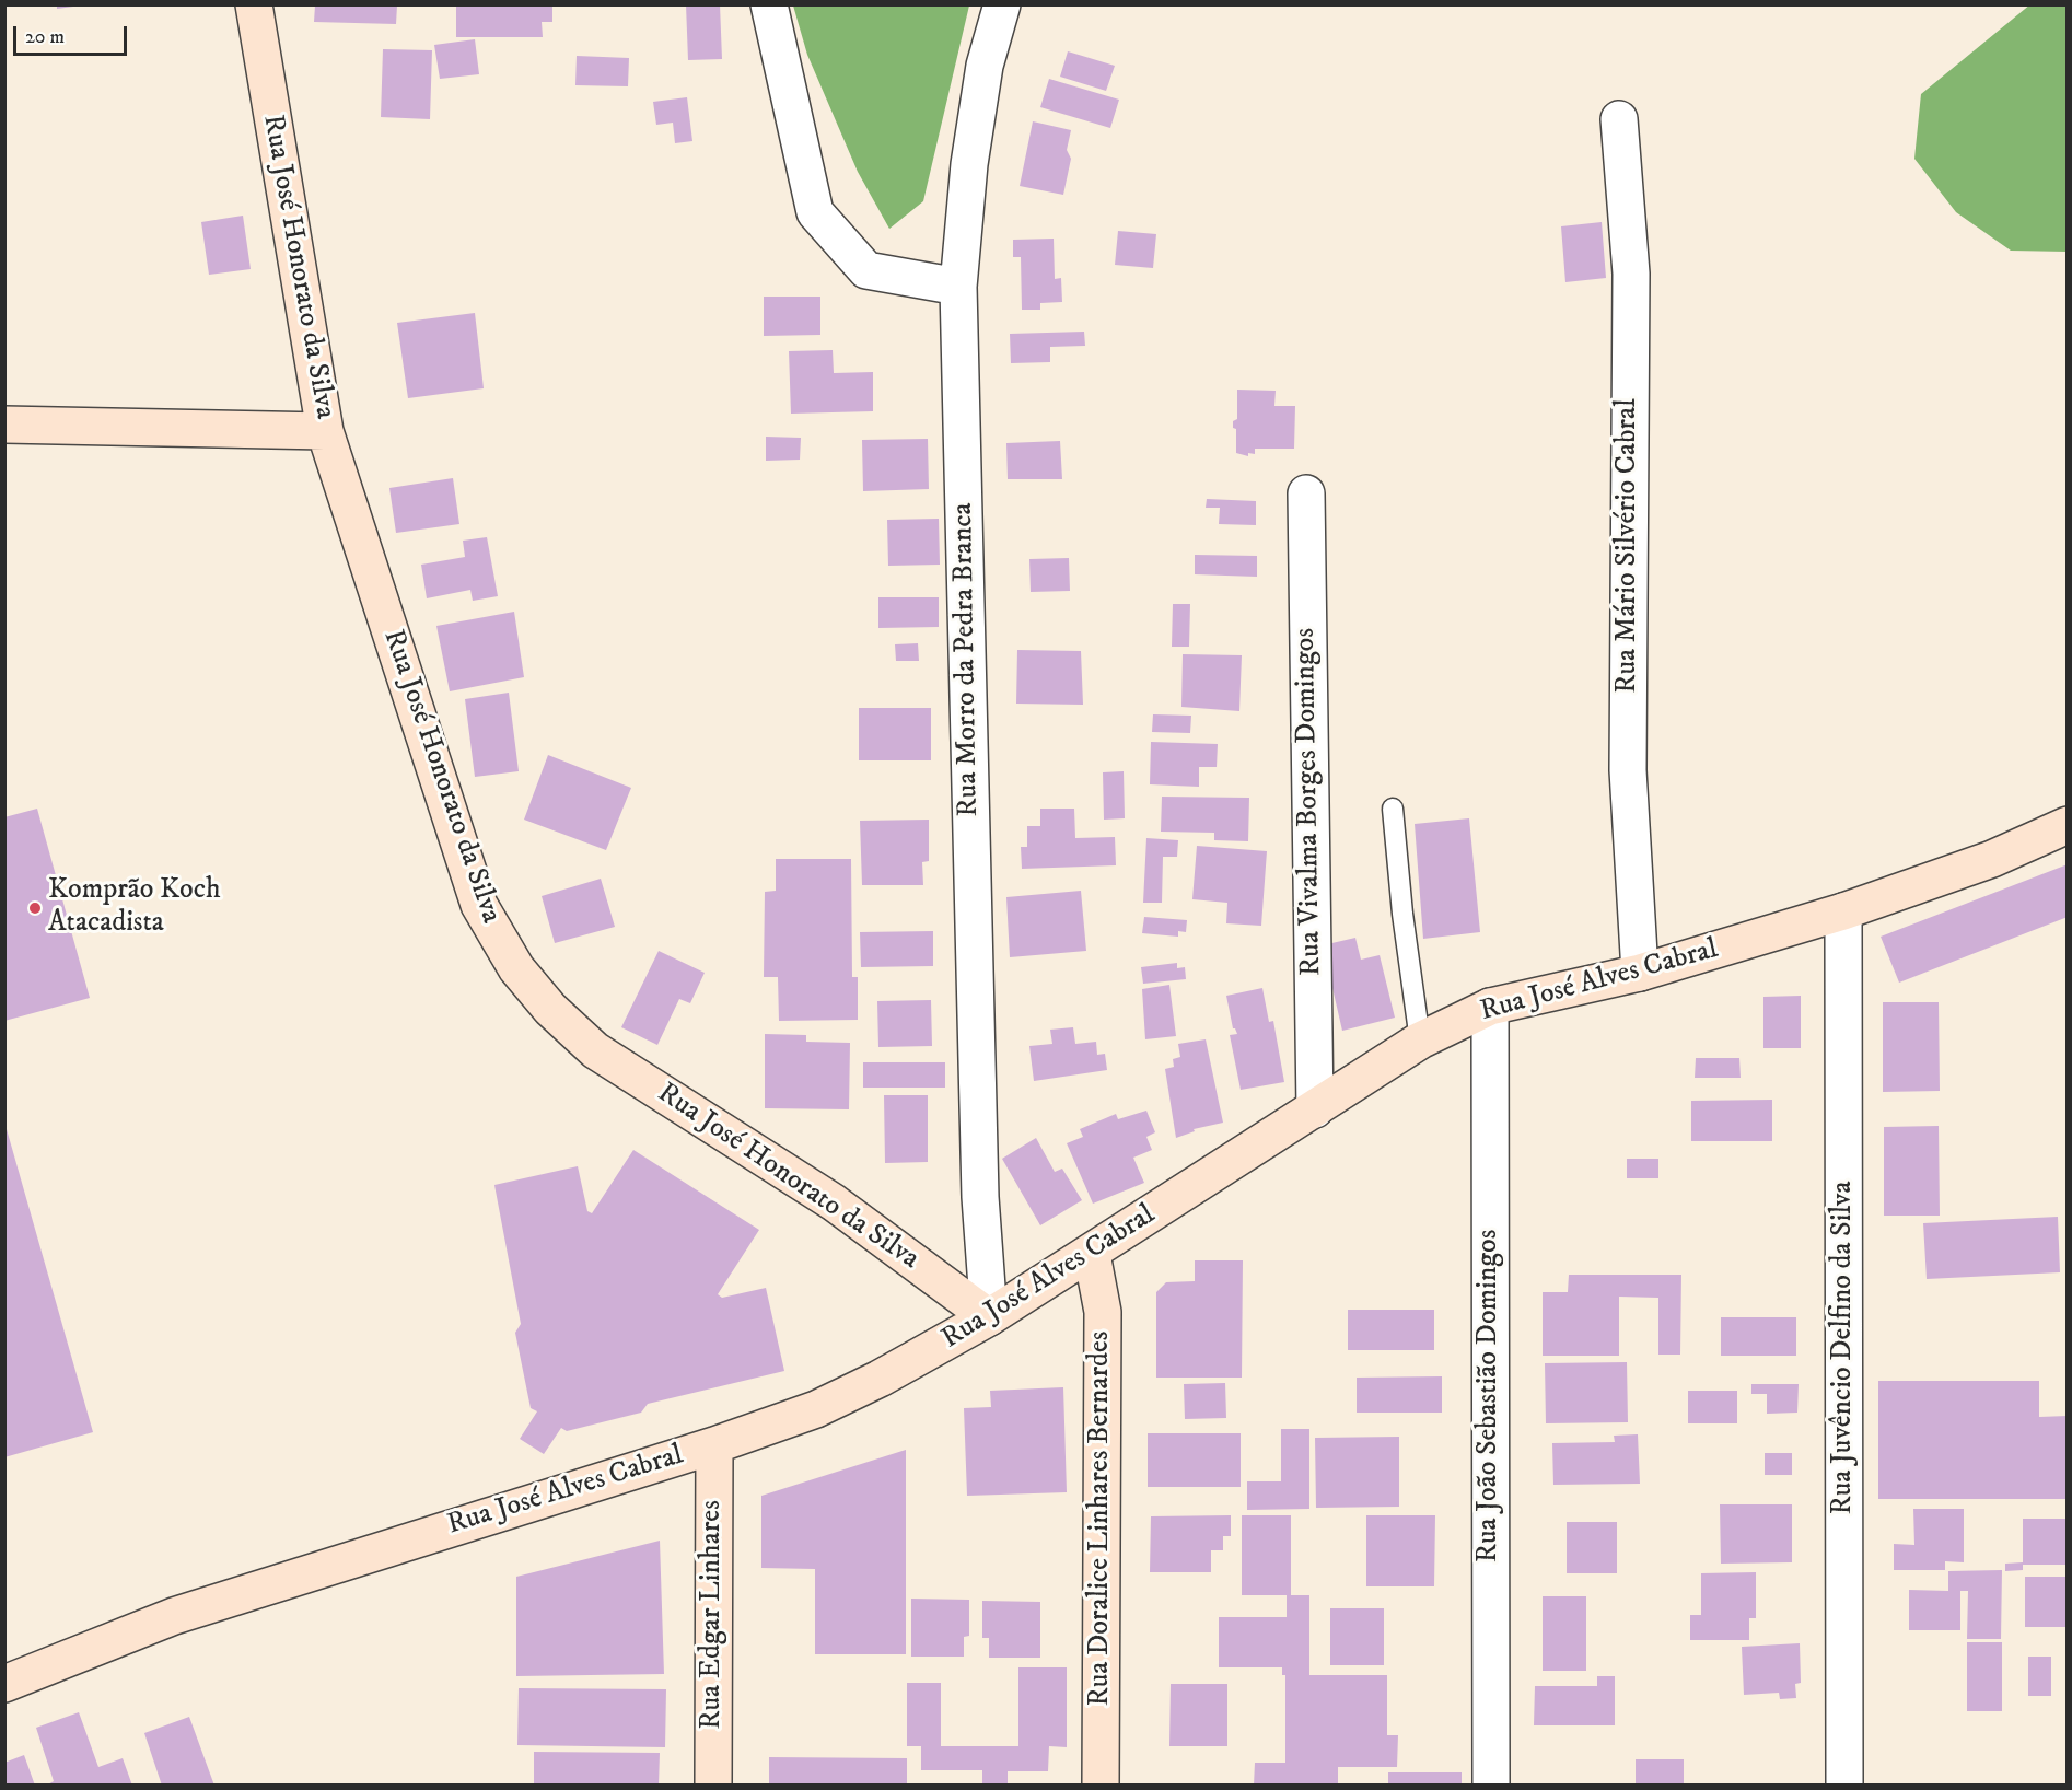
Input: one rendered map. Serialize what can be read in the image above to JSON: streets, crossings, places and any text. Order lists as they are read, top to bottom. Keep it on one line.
{"streets":{"street":["Rua José Honorato da Silva","Rua Mário Silvério Cabral","Rua Morro da Pedra Branca","Rua Vivalma Borges Domingos","Rua José Alves Cabral","Rua Juvêncio Delfino da Silva","Rua João Sebastião Domingos","Rua Doralice Linhares Bernardes","Rua Edgar Linhares"]},"crossings":[["Rua José Honorato da Silva","Rua Morro da Pedra Branca"],["Rua José Honorato da Silva","Rua José Alves Cabral"],["Rua Mário Silvério Cabral","Rua José Alves Cabral"],["Rua Morro da Pedra Branca","Rua José Alves Cabral"],["Rua Vivalma Borges Domingos","Rua José Alves Cabral"],["Rua José Alves Cabral","Rua Juvêncio Delfino da Silva"],["Rua José Alves Cabral","Rua João Sebastião Domingos"],["Rua José Alves Cabral","Rua Doralice Linhares Bernardes"],["Rua José Alves Cabral","Rua Edgar Linhares"]],"places":["Komprão Koch Atacadista"],"scale_bar":"20 m"}
